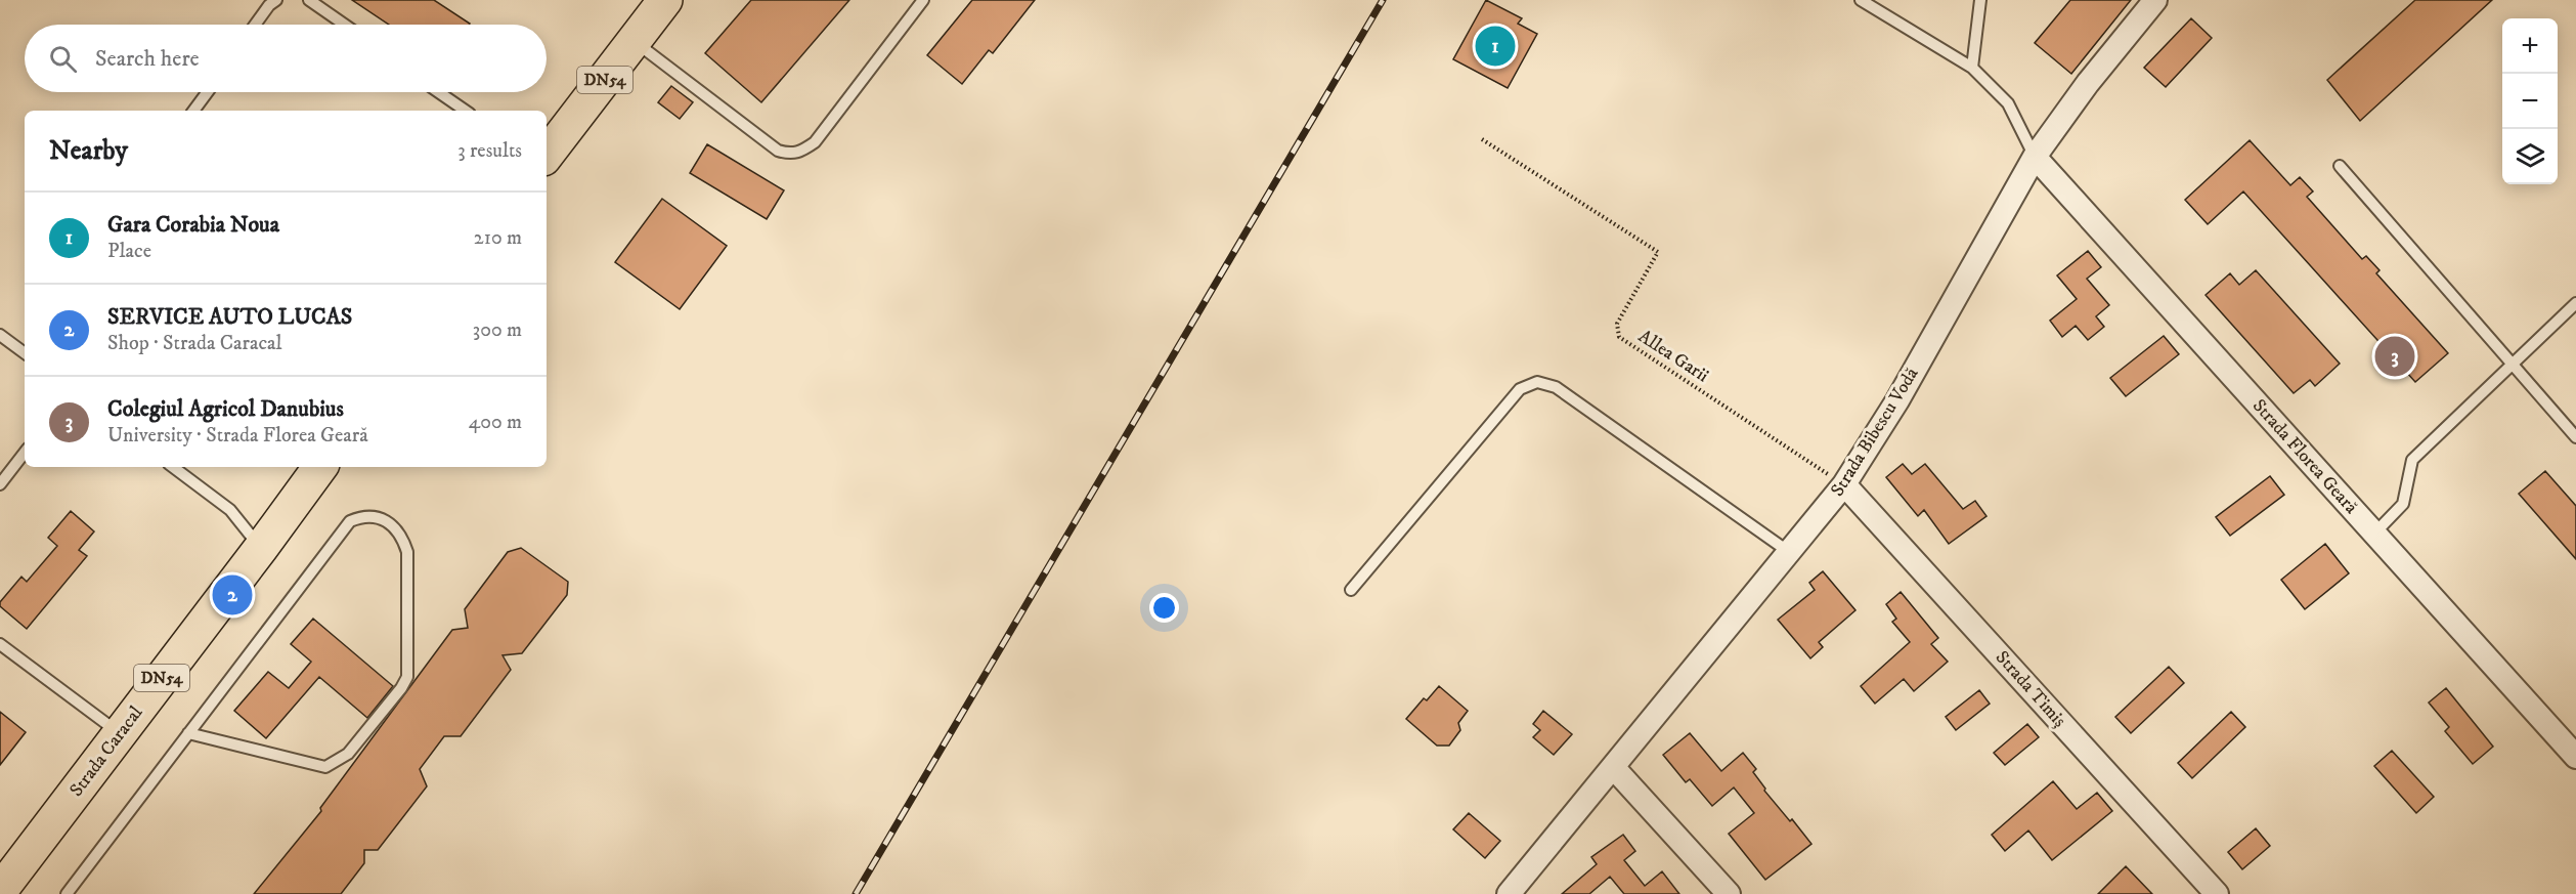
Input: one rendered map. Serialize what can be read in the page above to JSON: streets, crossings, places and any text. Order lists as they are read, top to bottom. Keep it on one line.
{"streets":{"main road":["DN54","Strada Caracal"],"street":["Strada Bibescu Vodă","Strada Florea Geară","Strada Timiș"],"path":["Allea Garii"]},"crossings":[["Allea Garii","Strada Bibescu Vodă"],["Allea Garii","Strada Timiș"],["Strada Bibescu Vodă","Strada Florea Geară"],["Strada Bibescu Vodă","Strada Timiș"]],"page":{"map_buttons":["+","−"],"pins":["1","3","2"],"search":"Search here","heading":["Nearby","3 results"],"list":[{"mark":"1","name":"Gara Corabia Noua","note":"Place","value":"210 m"},{"mark":"2","name":"SERVICE AUTO LUCAS","note":"Shop · Strada Caracal","value":"300 m"},{"mark":"3","name":"Colegiul Agricol Danubius","note":"University · Strada Florea Geară","value":"400 m"}]}}
